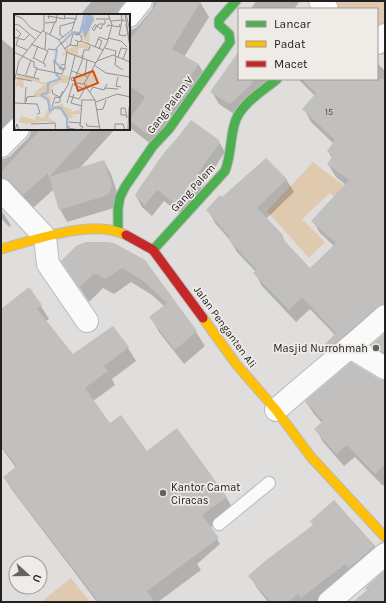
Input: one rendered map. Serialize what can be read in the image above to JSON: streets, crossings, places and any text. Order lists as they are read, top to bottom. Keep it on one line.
{"streets":{"street":["Gang Palem V","Gang Palem","Jalan Penganten Ali"]},"crossings":[["Gang Palem V","Jalan Penganten Ali"],["Gang Palem","Jalan Penganten Ali"]],"places":["Masjid Nurrohmah","Kantor Camat Ciracas"],"house_numbers":["15"],"legend":["Lancar","Padat","Macet"],"north":"right"}
